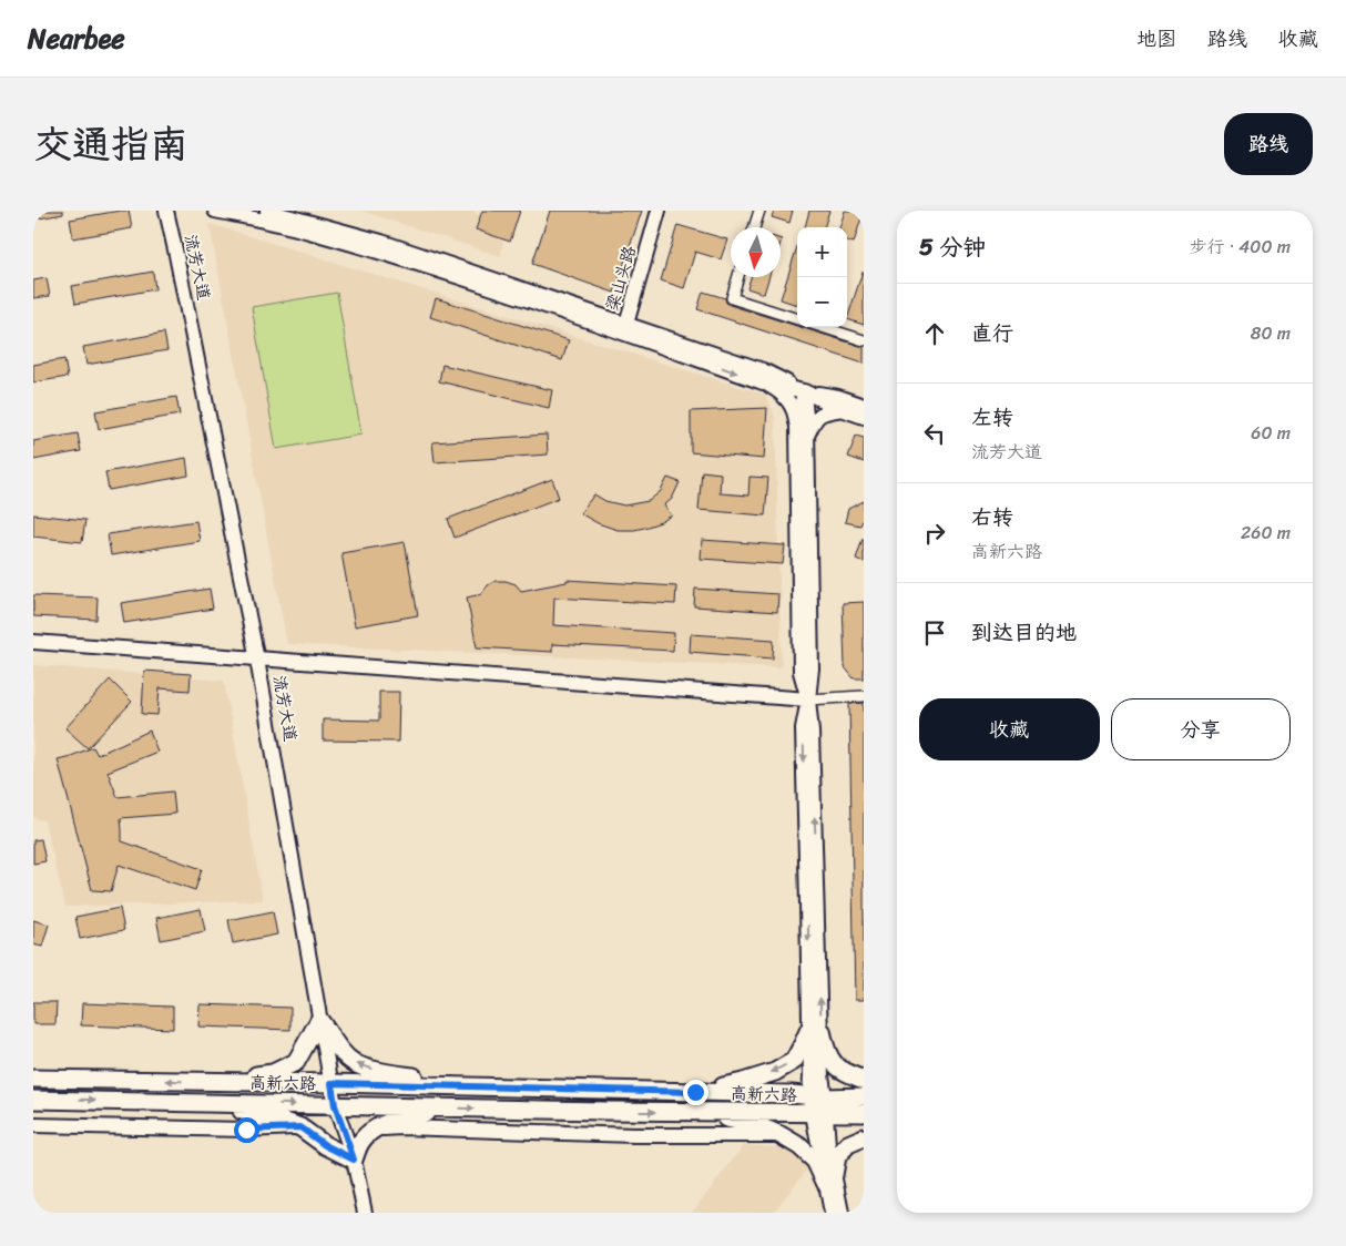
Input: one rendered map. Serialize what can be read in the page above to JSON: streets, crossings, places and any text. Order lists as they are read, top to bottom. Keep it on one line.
{"streets":{"main road":["流芳大道","梁山头路","高新六路"]},"crossings":[["流芳大道","高新六路"]],"north":"bottom","page":{"header":"Nearbee","nav":["地图","路线","收藏"],"title":"交通指南","buttons":["路线",["收藏","分享"]],"heading":["5 分钟","步行 · 400 m"],"map_buttons":["+","−"],"list":[["直行","80 m"],["左转","流芳大道","60 m"],["右转","高新六路","260 m"],"到达目的地"]}}
